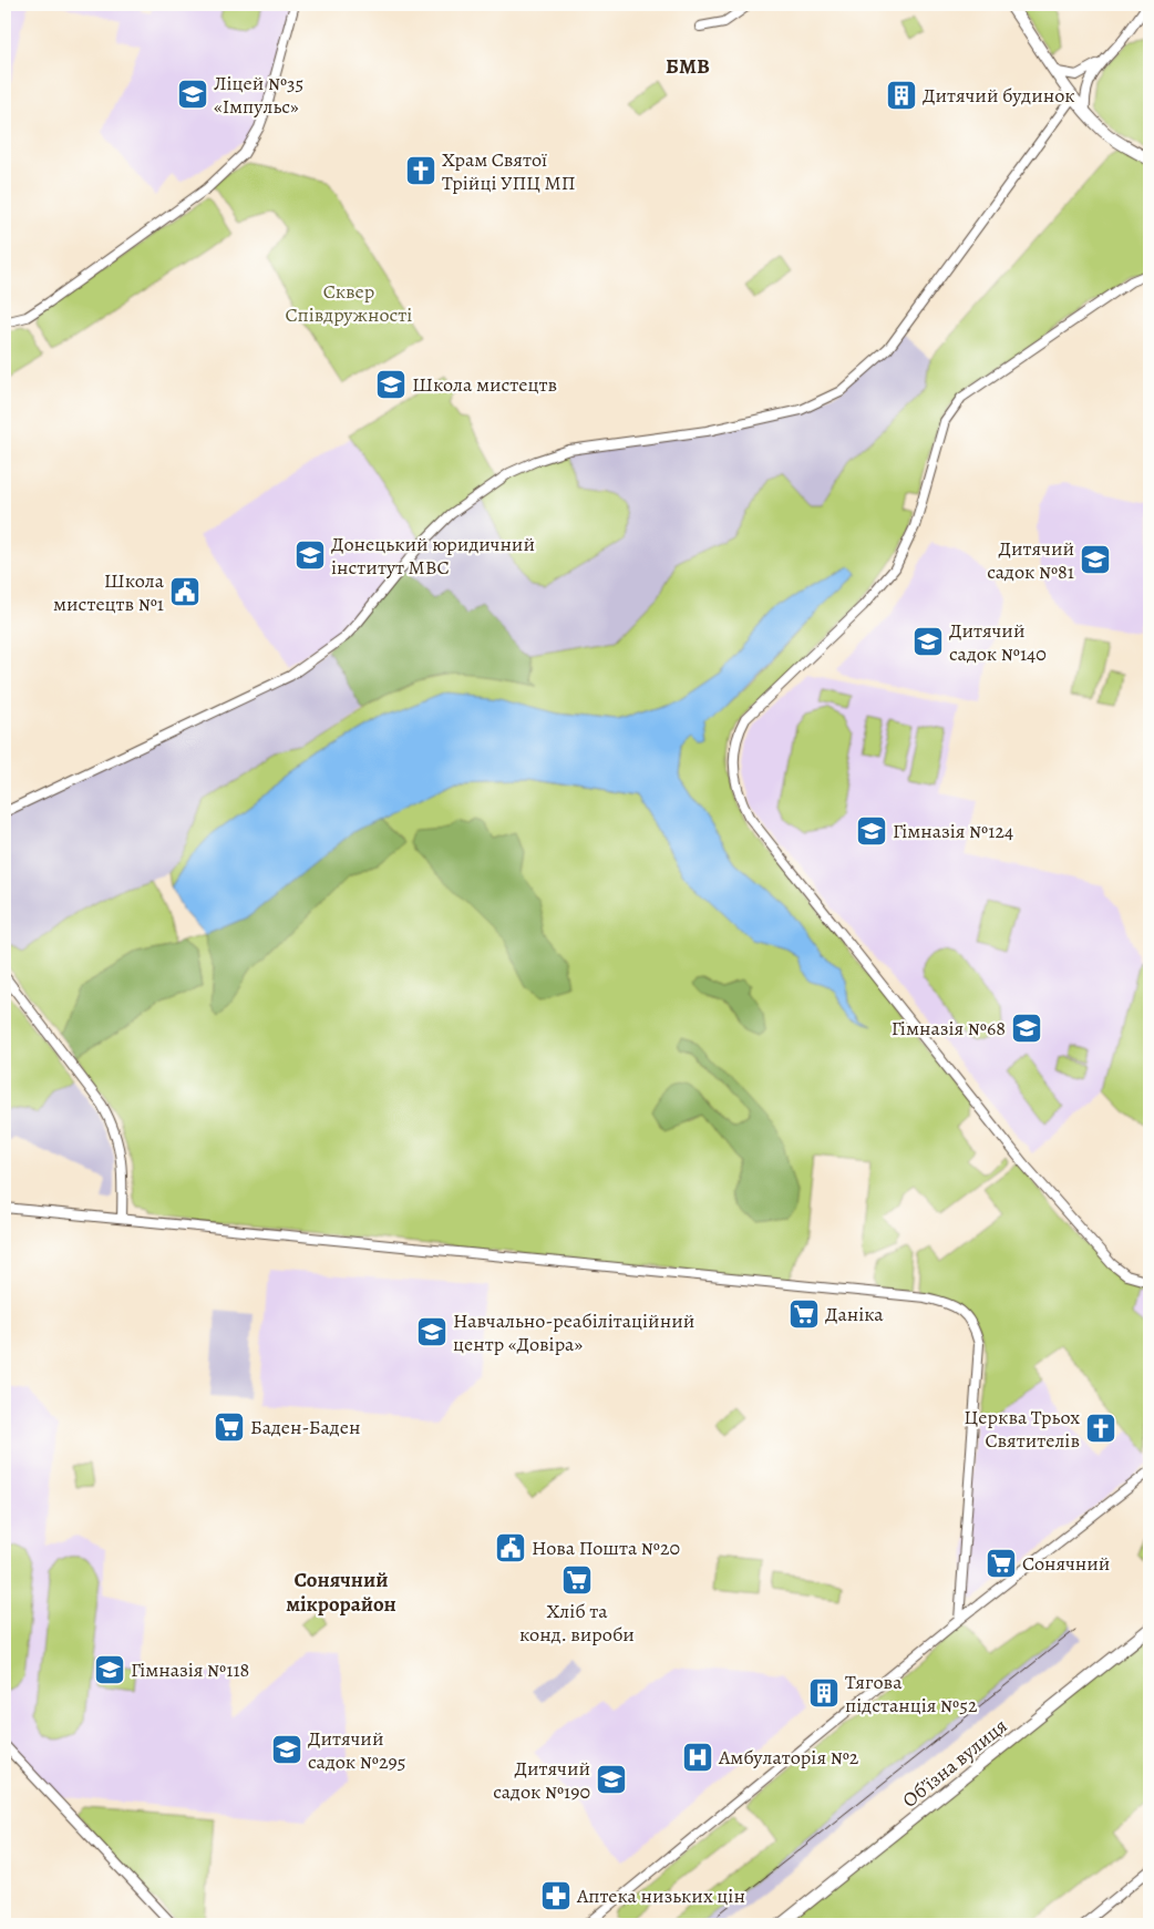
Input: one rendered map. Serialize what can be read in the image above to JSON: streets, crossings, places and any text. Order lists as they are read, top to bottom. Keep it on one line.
{"streets":{"main road":["Обʼїзна вулиця"]},"districts":["БМВ","Сонячний мікрорайон"],"parks":["Сквер Співдружності"],"places":{"school or university":["Ліцей №35 «Імпульс»","Школа мистецтв","Донецький юридичний інститут МВС","Дитячий садок №81","Дитячий садок №140","Гімназія №124","Гімназія №68","Навчально-реабілітаційний центр «Довіра»","Гімназія №118","Дитячий садок №295","Дитячий садок №190"],"building":["Дитячий будинок","Тягова підстанція №52"],"church":["Храм Святої Трійці УПЦ МП","Церква Трьох Святителів"],"public building":["Школа мистецтв №1","Нова Пошта №20"],"supermarket":["Даніка","Баден-Баден","Сонячний","Хліб та конд. вироби"],"hospital":["Амбулаторія №2"],"pharmacy":["Аптека низьких цін"]}}
